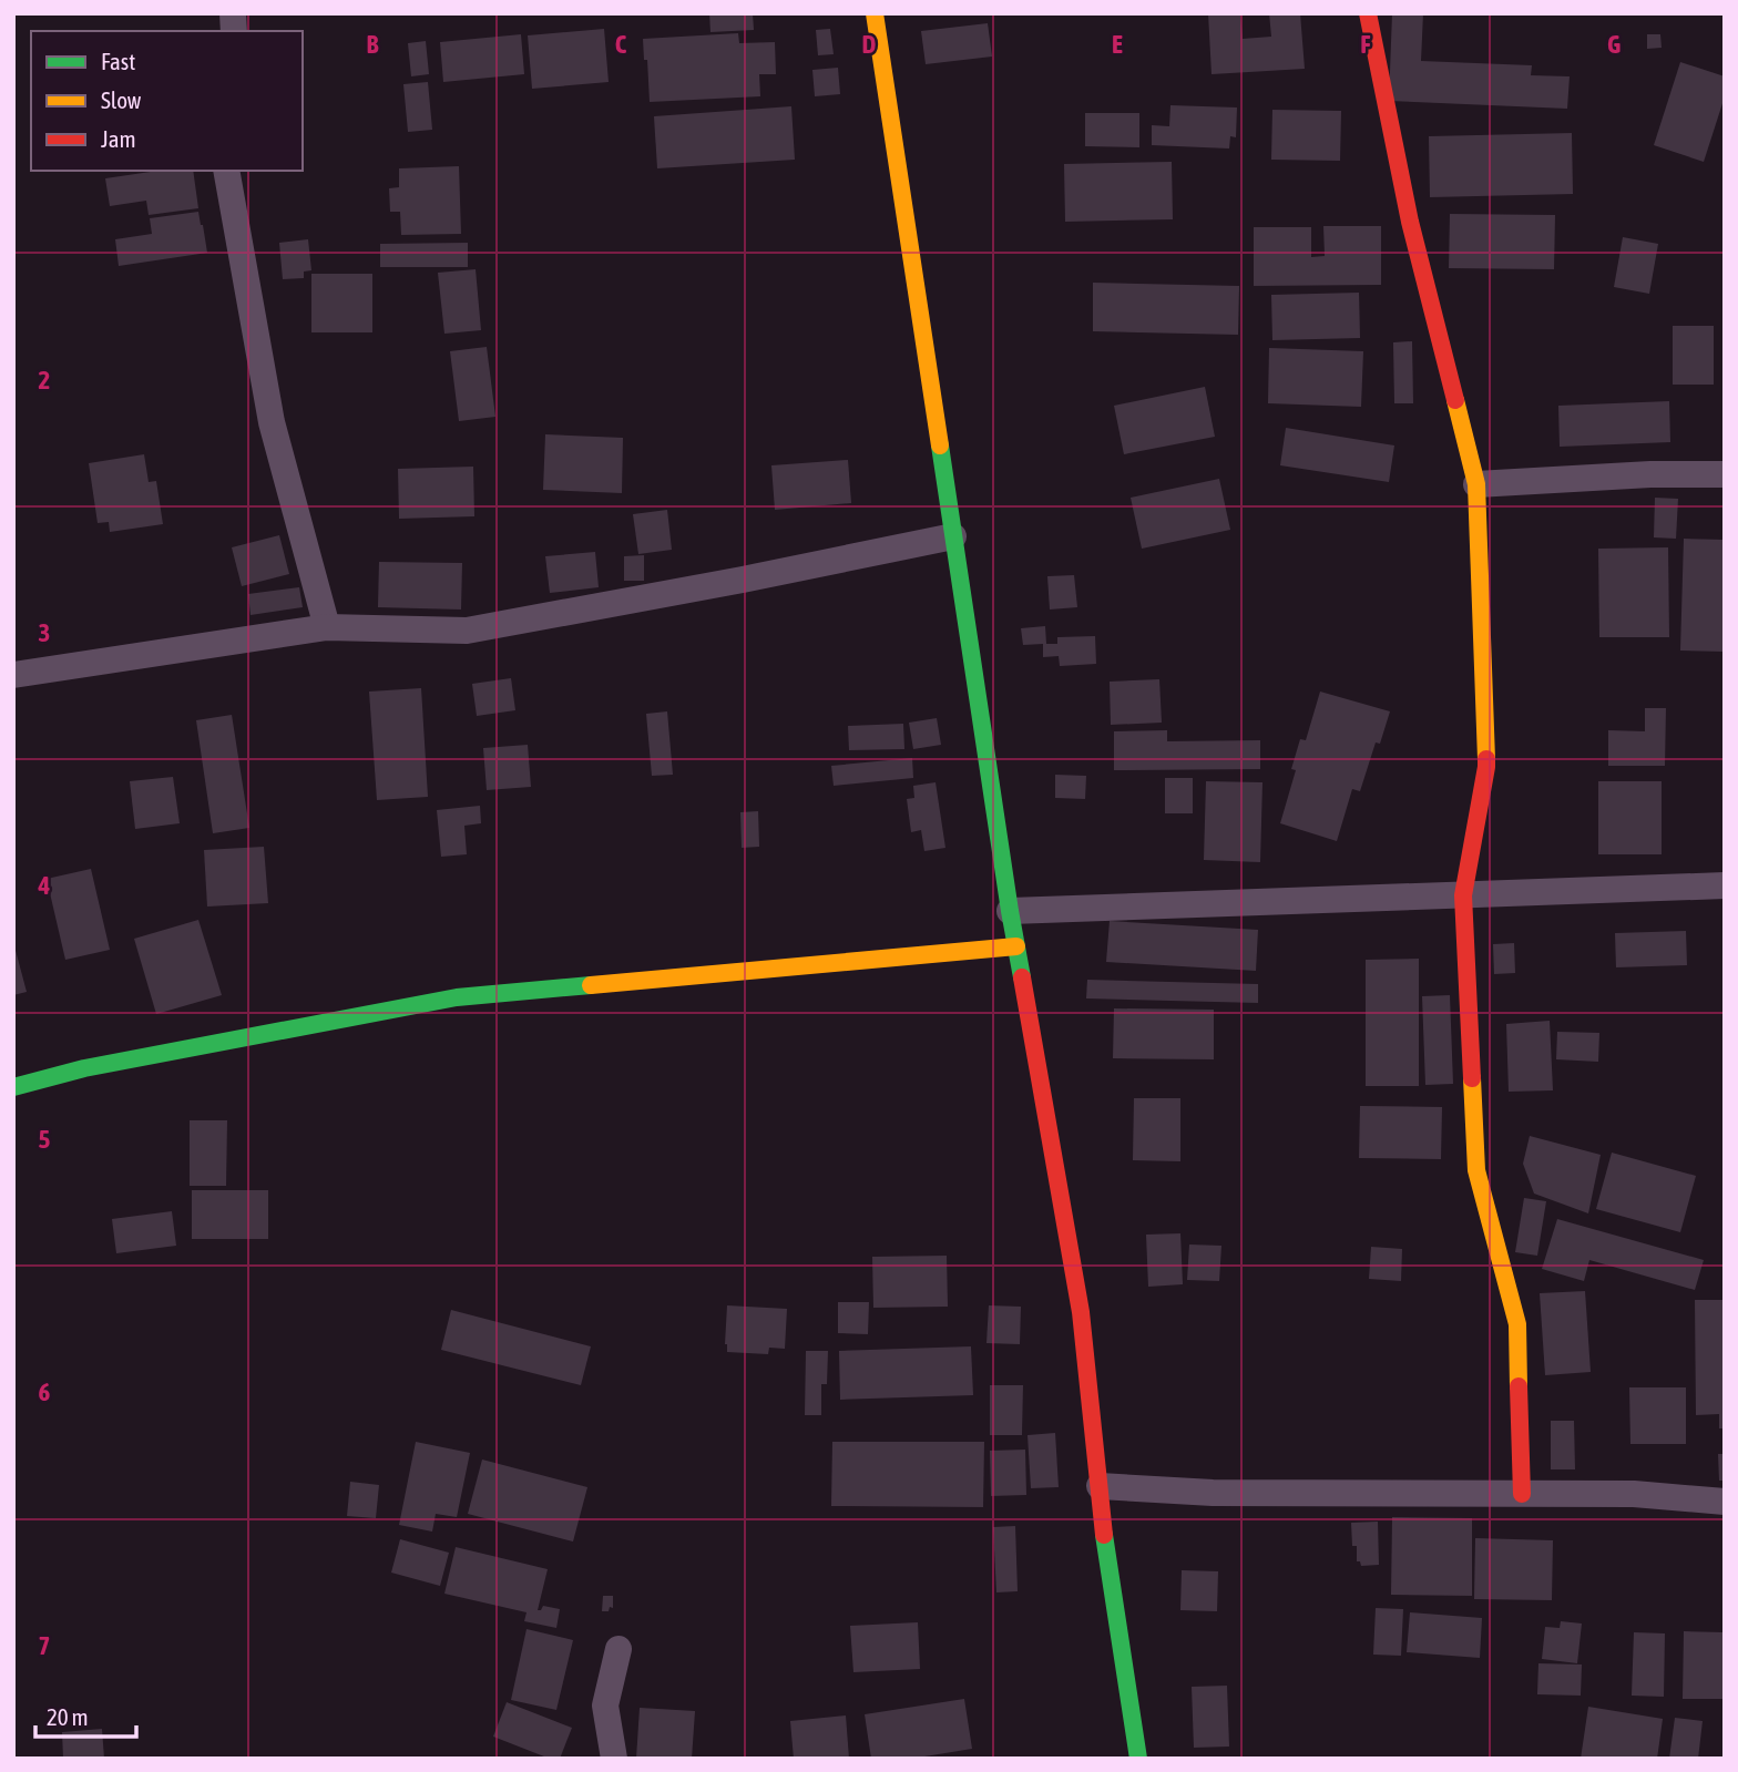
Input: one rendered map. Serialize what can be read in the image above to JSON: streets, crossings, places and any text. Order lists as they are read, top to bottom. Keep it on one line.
{"legend":["Fast","Slow","Jam"],"scale_bar":"20 m","grid":{"columns":["B","C","D","E","F","G"],"rows":["2","3","4","5","6","7"]}}
